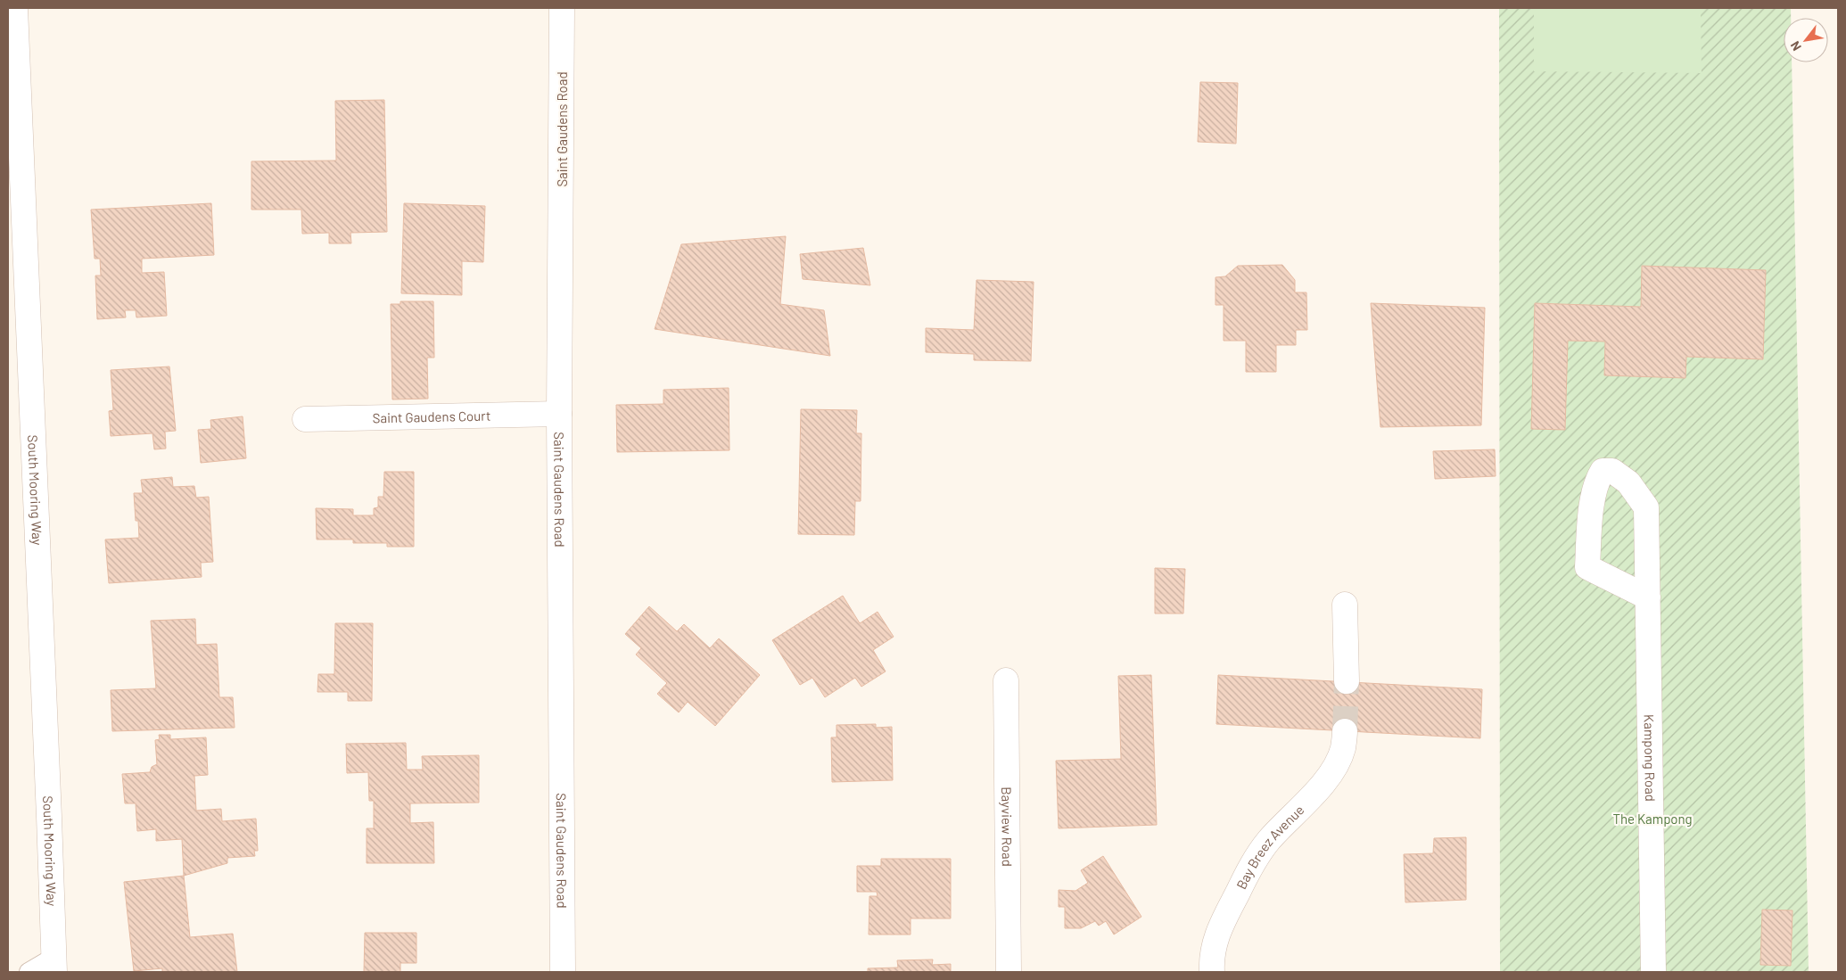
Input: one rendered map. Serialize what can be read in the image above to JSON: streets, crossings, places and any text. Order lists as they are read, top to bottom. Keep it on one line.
{"streets":{"street":["Saint Gaudens Road","Saint Gaudens Court","South Mooring Way","Kampong Road","Bayview Road","Bay Breez Avenue"]},"crossings":[["Saint Gaudens Road","Saint Gaudens Court"]],"parks":["The Kampong"],"north":"bottom left"}
